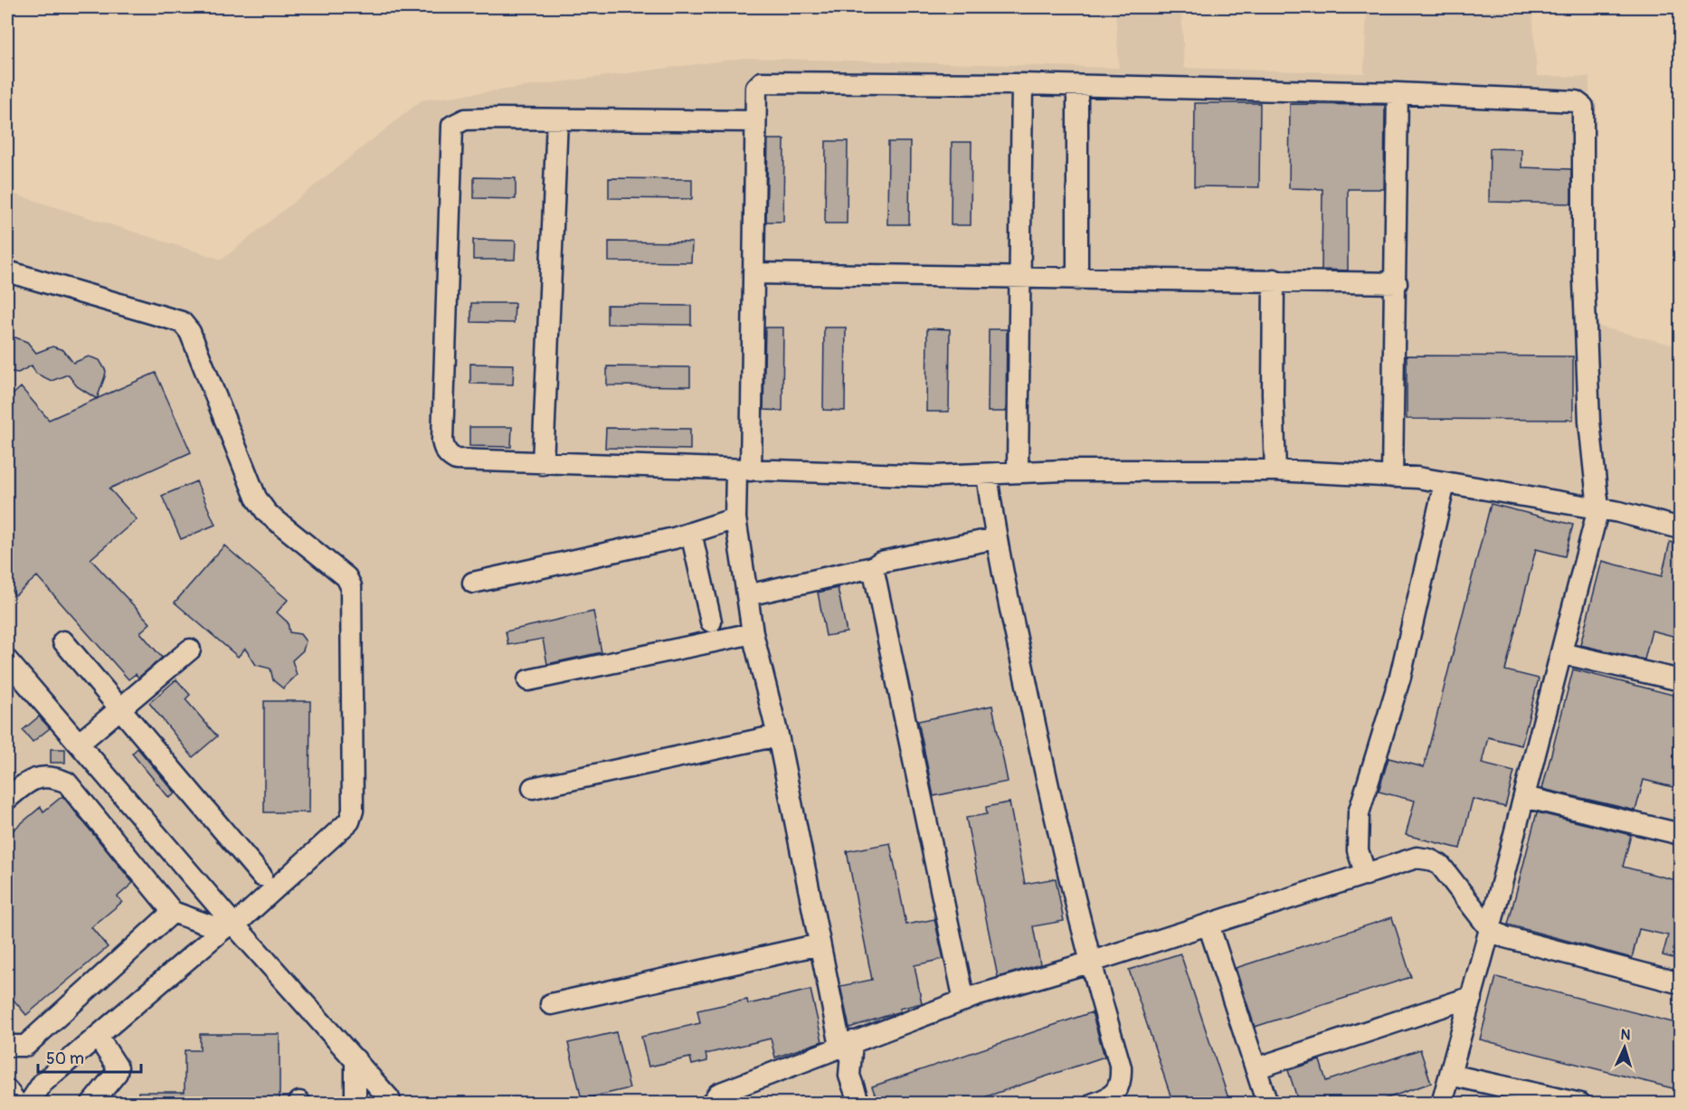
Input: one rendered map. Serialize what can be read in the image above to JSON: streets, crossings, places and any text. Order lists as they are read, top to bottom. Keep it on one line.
{"scale_bar":"50 m","north":"top"}
